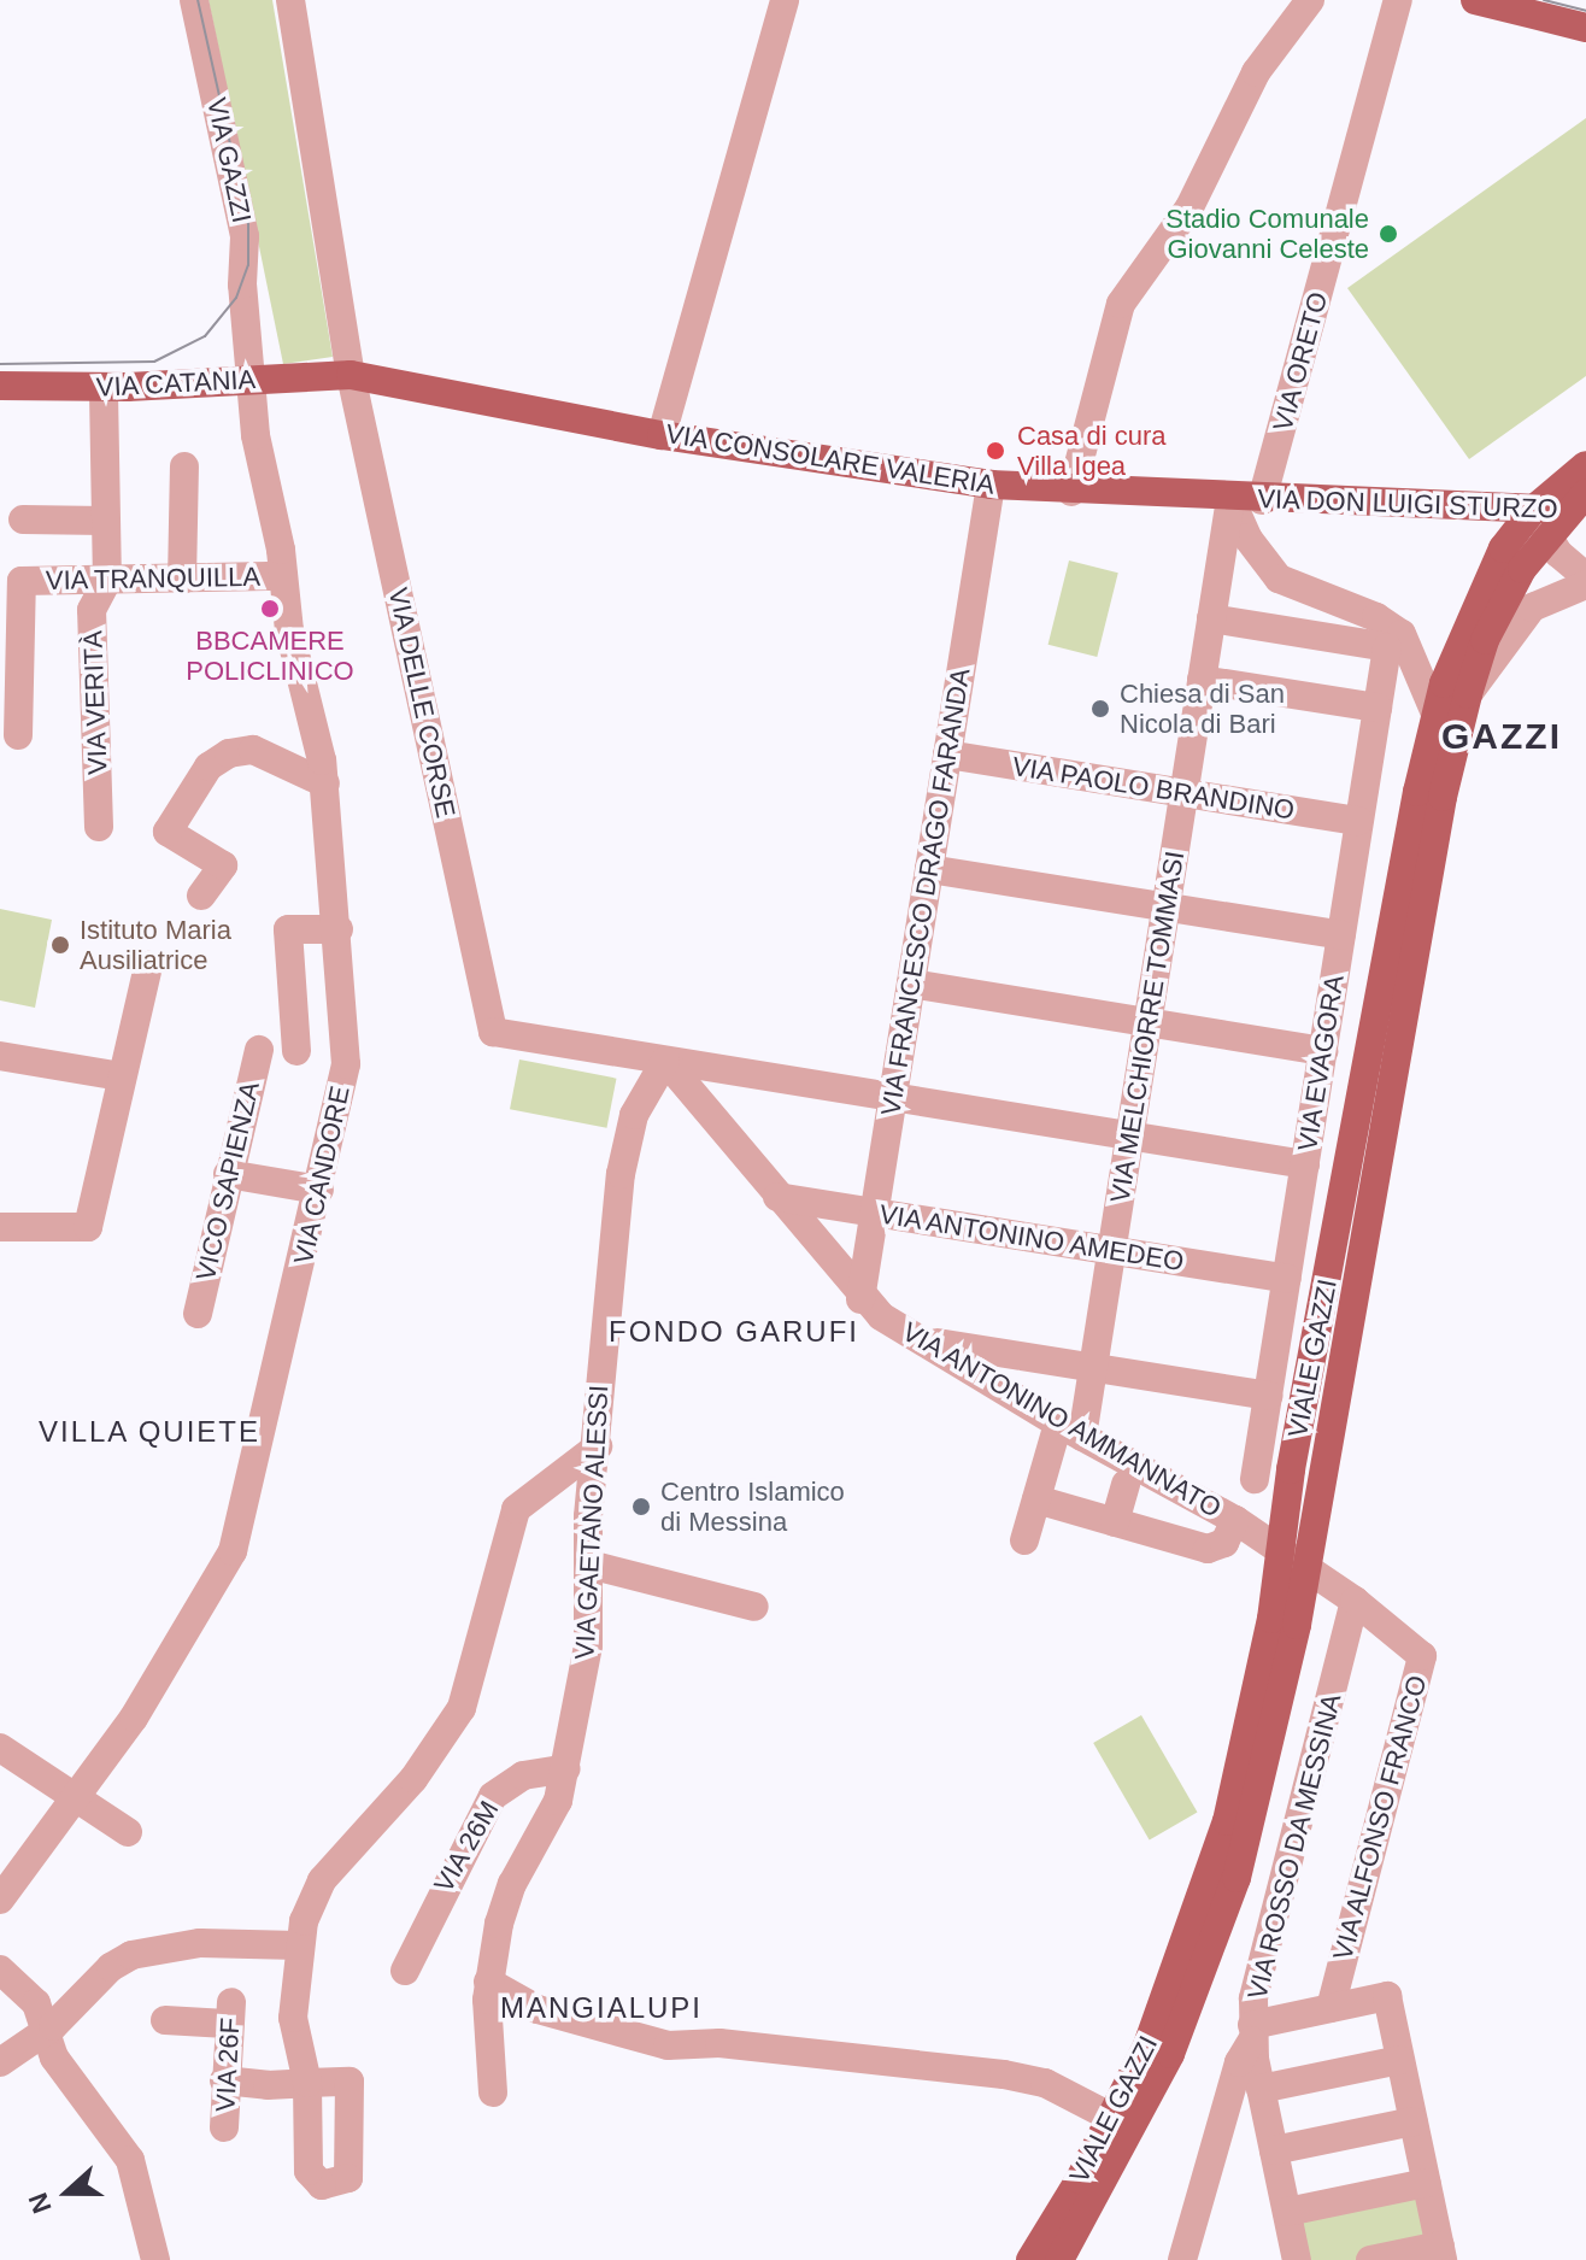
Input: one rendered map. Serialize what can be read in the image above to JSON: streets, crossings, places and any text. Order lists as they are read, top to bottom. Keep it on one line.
{"streets":{"main road":["VIA CATANIA","VIA CONSOLARE VALERIA","VIA DON LUIGI STURZO","VIALE GAZZI"],"street":["VIA GAZZI","VIA ORETO","VIA TRANQUILLA","VIA VERITÀ","VIA DELLE CORSE","VIA PAOLO BRANDINO","VIA FRANCESCO DRAGO FARANDA","VIA MELCHIORRE TOMMASI","VIA EVAGORA","VIA CANDORE","VICO SAPIENZA","VIA ANTONINO AMEDEO","VIA ANTONINO AMMANNATO","VIA GAETANO ALESSI","VIA ALFONSO FRANCO","VIA 26M","VIA ROSSO DA MESSINA","VIA 26F"]},"crossings":[["VIA GAZZI","VIA CATANIA"],["VIA GAZZI","VIA CANDORE"],["VIA ORETO","VIA DON LUIGI STURZO"],["VIA CATANIA","VIA CONSOLARE VALERIA"],["VIA CATANIA","VIA VERITÀ"],["VIA CATANIA","VIA DELLE CORSE"],["VIA CATANIA","VIA CANDORE"],["VIA CONSOLARE VALERIA","VIA DON LUIGI STURZO"],["VIA CONSOLARE VALERIA","VIA DELLE CORSE"],["VIA CONSOLARE VALERIA","VIA FRANCESCO DRAGO FARANDA"],["VIA CONSOLARE VALERIA","VIA MELCHIORRE TOMMASI"],["VIA DON LUIGI STURZO","VIA MELCHIORRE TOMMASI"],["VIA DON LUIGI STURZO","VIALE GAZZI"],["VIA TRANQUILLA","VIA VERITÀ"],["VIA TRANQUILLA","VIA CANDORE"],["VIA DELLE CORSE","VIA ANTONINO AMMANNATO"],["VIA DELLE CORSE","VIA GAETANO ALESSI"],["VIA PAOLO BRANDINO","VIA FRANCESCO DRAGO FARANDA"],["VIA PAOLO BRANDINO","VIA MELCHIORRE TOMMASI"],["VIA PAOLO BRANDINO","VIA EVAGORA"],["VIA FRANCESCO DRAGO FARANDA","VIA ANTONINO AMEDEO"],["VIA FRANCESCO DRAGO FARANDA","VIA ANTONINO AMMANNATO"],["VIA MELCHIORRE TOMMASI","VIA EVAGORA"],["VIA MELCHIORRE TOMMASI","VIA ANTONINO AMEDEO"],["VIA MELCHIORRE TOMMASI","VIA ANTONINO AMMANNATO"],["VIA EVAGORA","VIA ANTONINO AMEDEO"],["VIA ANTONINO AMEDEO","VIA ANTONINO AMMANNATO"],["VIALE GAZZI","VIA ANTONINO AMMANNATO"],["VIA ANTONINO AMMANNATO","VIA GAETANO ALESSI"],["VIA GAETANO ALESSI","VIA 26M"],["VIA ALFONSO FRANCO","VIA ROSSO DA MESSINA"]],"districts":["GAZZI","FONDO GARUFI","VILLA QUIETE","MANGIALUPI"],"places":["Stadio Comunale Giovanni Celeste","Casa di cura Villa Igea","BBCAMERE POLICLINICO","Chiesa di San Nicola di Bari","Istituto Maria Ausiliatrice","Centro Islamico di Messina"],"north":"left"}
